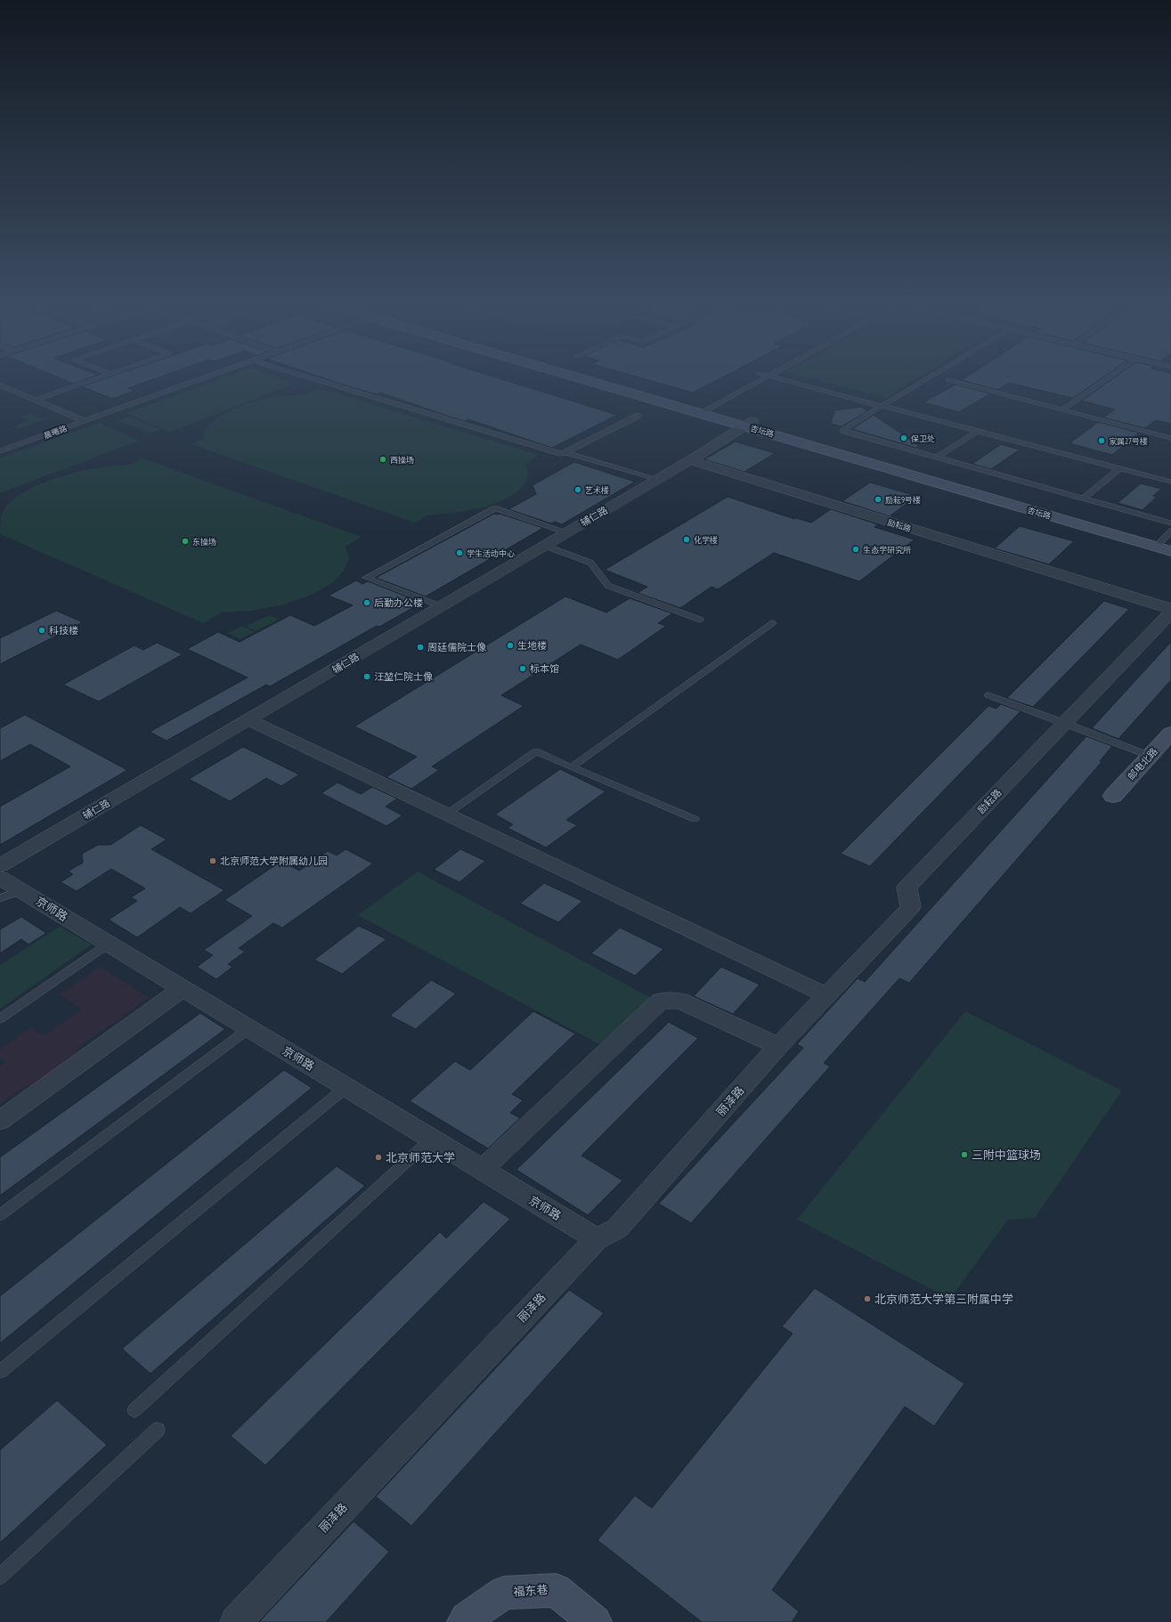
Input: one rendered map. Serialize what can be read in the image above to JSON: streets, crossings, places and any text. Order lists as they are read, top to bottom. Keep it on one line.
{"streets":{"street":["杏坛路","辅仁路","励耘路","邮电北路","京师路","丽泽路","福东巷"],"lane":["晨曦路"]},"crossings":[["杏坛路","辅仁路"],["辅仁路","励耘路"],["励耘路","丽泽路"],["京师路","丽泽路"]],"places":["保卫处","家属27号楼","西操场","艺术楼","励耘9号楼","化学楼","东操场","生态学研究所","学生活动中心","后勤办公楼","科技楼","生地楼","周廷儒院士像","标本馆","汪堃仁院士像","北京师范大学附属幼儿园","三附中篮球场","北京师范大学","北京师范大学第三附属中学"]}
